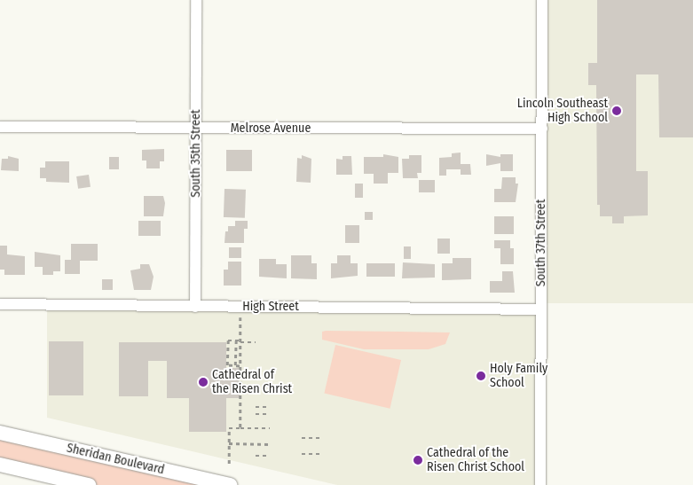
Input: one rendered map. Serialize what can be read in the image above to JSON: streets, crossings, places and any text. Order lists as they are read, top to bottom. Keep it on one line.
{"streets":{"main road":["Sheridan Boulevard"],"street":["Melrose Avenue","South 35th Street","South 37th Street","High Street"]},"crossings":[["Melrose Avenue","South 35th Street"],["Melrose Avenue","South 37th Street"],["South 35th Street","High Street"],["South 37th Street","High Street"]],"places":["Lincoln Southeast High School","Holy Family School","Cathedral of the Risen Christ","Cathedral of the Risen Christ School"]}
